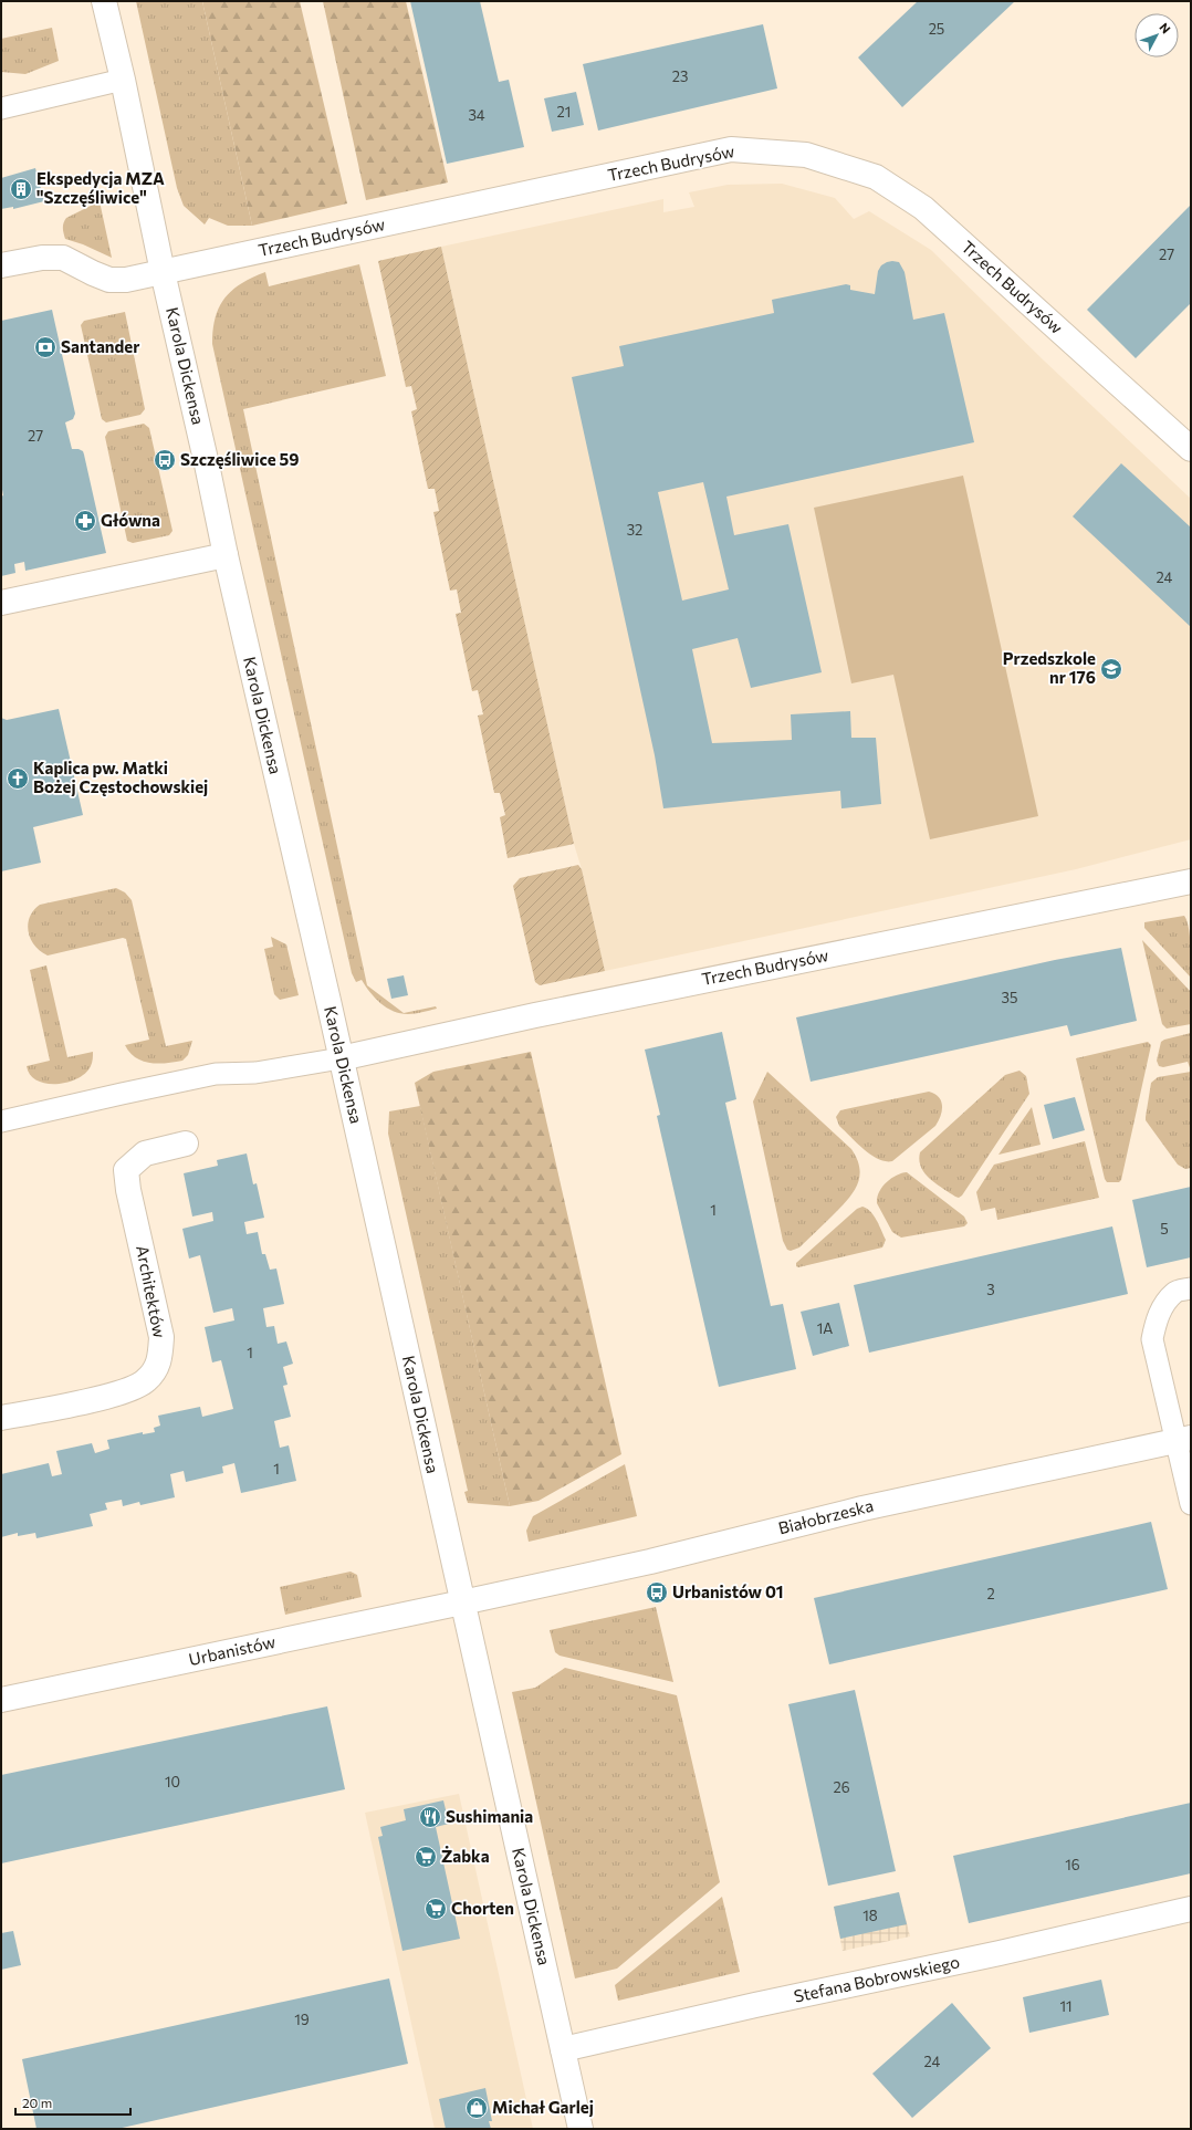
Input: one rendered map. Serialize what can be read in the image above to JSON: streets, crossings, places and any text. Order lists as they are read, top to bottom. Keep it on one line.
{"streets":{"street":["Trzech Budrysów","Karola Dickensa","Architektów","Białobrzeska","Urbanistów","Stefana Bobrowskiego"]},"crossings":[["Trzech Budrysów","Karola Dickensa"],["Karola Dickensa","Białobrzeska"],["Karola Dickensa","Urbanistów"],["Karola Dickensa","Stefana Bobrowskiego"],["Białobrzeska","Urbanistów"]],"places":{"building":["Ekspedycja MZA \"Szczęśliwice\""],"bank":["Santander"],"bus stop":["Szczęśliwice 59","Urbanistów 01"],"pharmacy":["Główna"],"school or university":["Przedszkole nr 176"],"church":["Kaplica pw. Matki Bożej Częstochowskiej"],"restaurant":["Sushimania"],"supermarket":["Żabka","Chorten"],"shop":["Michał Garlej"]},"house_numbers":["25","23","21","34","27","27","32","24","35","1","5","3","1A","1","1","2","10","26","16","18","11","19","24"],"scale_bar":"20 m","north":"top right"}
